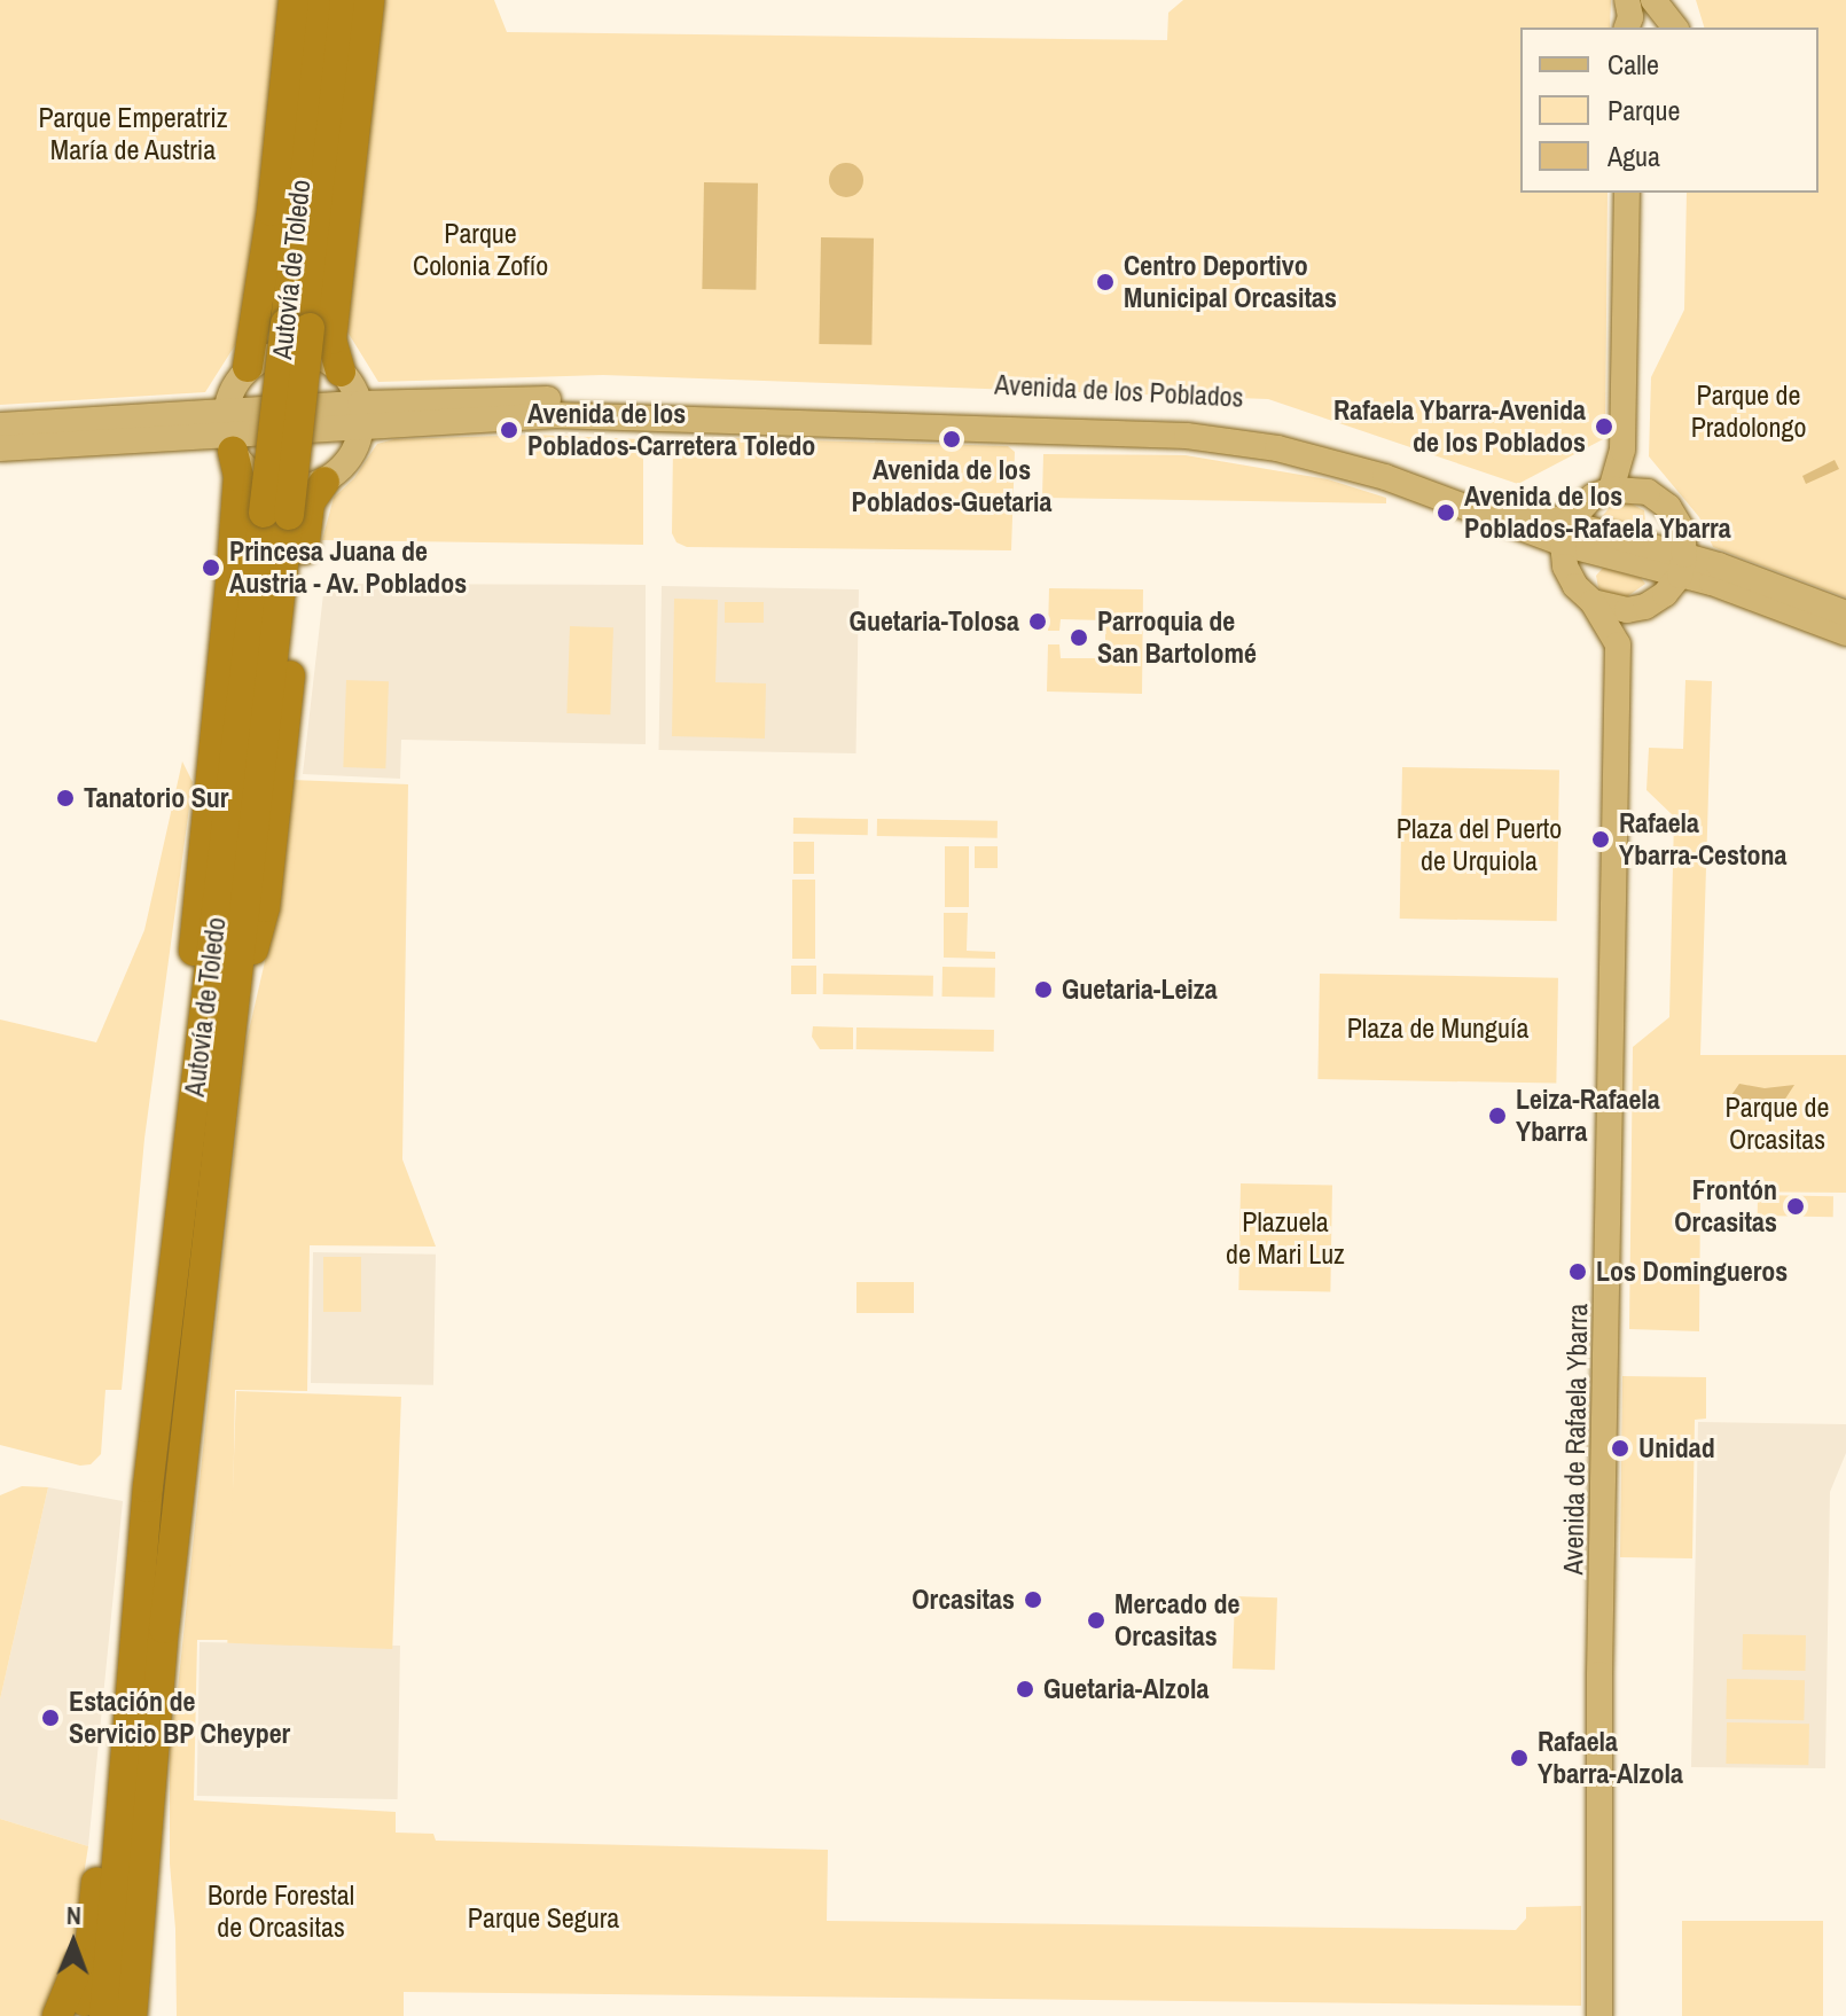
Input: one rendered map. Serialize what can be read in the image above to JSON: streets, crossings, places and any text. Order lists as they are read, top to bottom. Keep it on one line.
{"streets":{"highway":["Autovía de Toledo"],"main road":["Avenida de los Poblados","Avenida de Rafaela Ybarra"]},"parks":["Parque Emperatriz María de Austria","Parque Colonia Zofío","Parque de Pradolongo","Plaza del Puerto de Urquiola","Plaza de Munguía","Parque de Orcasitas","Plazuela de Mari Luz","Borde Forestal de Orcasitas","Parque Segura"],"places":["Centro Deportivo Municipal Orcasitas","Rafaela Ybarra-Avenida de los Poblados","Avenida de los Poblados-Carretera Toledo","Avenida de los Poblados-Guetaria","Avenida de los Poblados-Rafaela Ybarra","Princesa Juana de Austria - Av. Poblados","Guetaria-Tolosa","Parroquia de San Bartolomé","Tanatorio Sur","Rafaela Ybarra-Cestona","Guetaria-Leiza","Leiza-Rafaela Ybarra","Frontón Orcasitas","Los Domingueros","Unidad","Orcasitas","Mercado de Orcasitas","Guetaria-Alzola","Estación de Servicio BP Cheyper","Rafaela Ybarra-Alzola"],"legend":["Calle","Parque","Agua"],"north":"top"}
